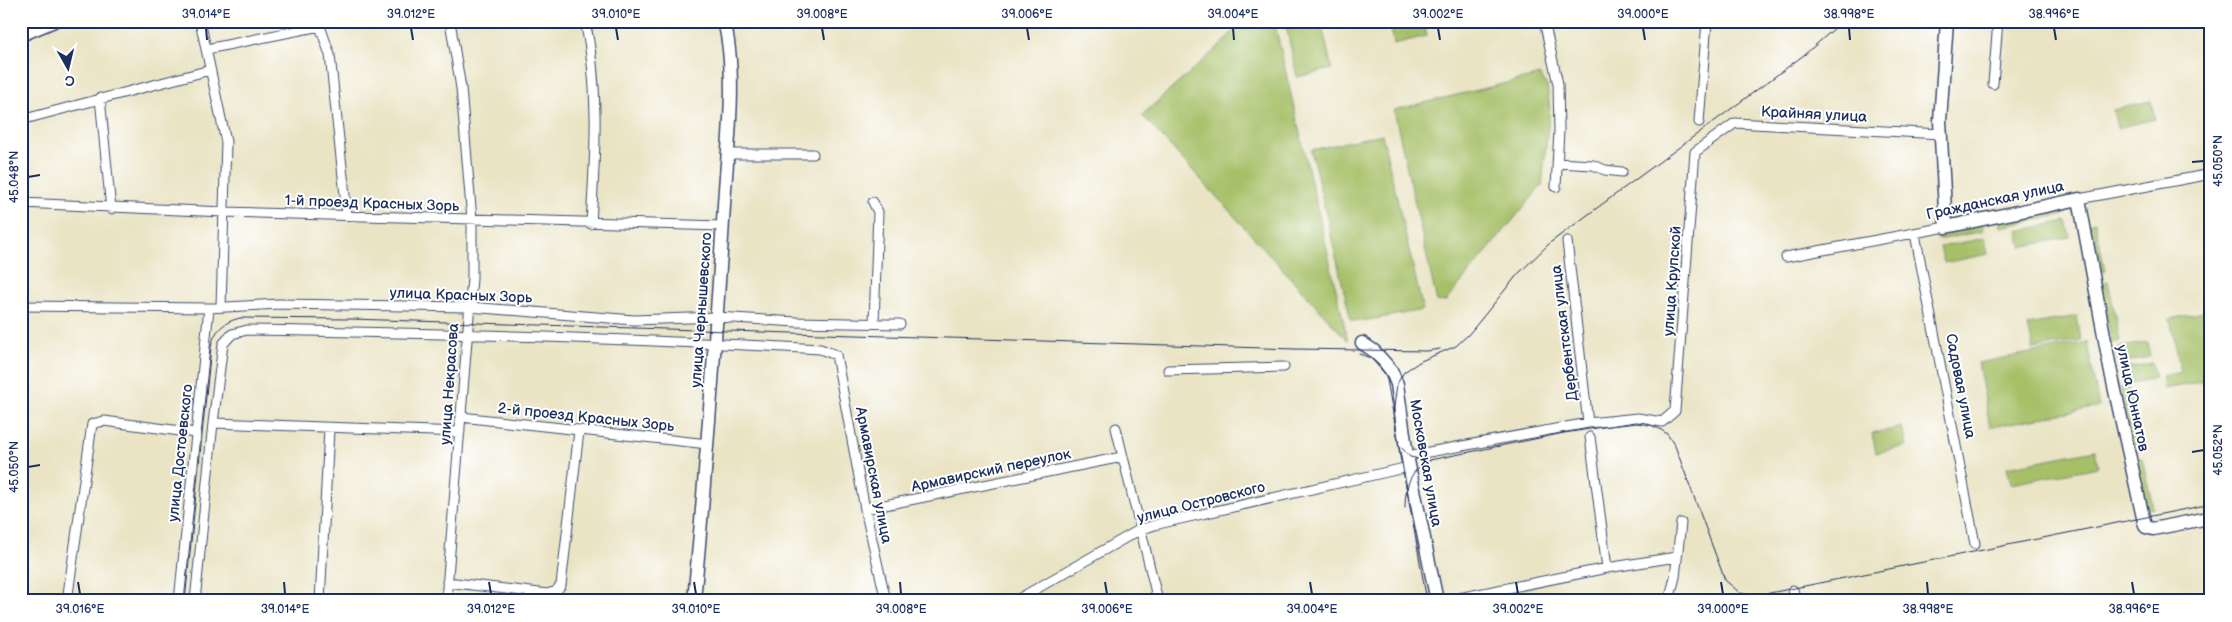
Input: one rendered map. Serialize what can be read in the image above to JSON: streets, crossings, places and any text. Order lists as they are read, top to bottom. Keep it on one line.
{"streets":{"street":["Крайняя улица","Гражданская улица","1-й проезд Красных Зорь","улица Крупской","улица Красных Зорь","улица Чернышевского","Дербентская улица","улица Некрасова","Садовая улица","улица Юннатов","2-й проезд Красных Зорь","улица Достоевского","Московская улица","Армавирский переулок","Армавирская улица","улица Островского"]},"crossings":[["Крайняя улица","улица Крупской"],["Гражданская улица","Садовая улица"],["Гражданская улица","улица Юннатов"],["1-й проезд Красных Зорь","улица Чернышевского"],["1-й проезд Красных Зорь","улица Некрасова"],["улица Крупской","улица Островского"],["улица Красных Зорь","улица Чернышевского"],["улица Красных Зорь","улица Некрасова"],["улица Красных Зорь","улица Достоевского"],["улица Чернышевского","2-й проезд Красных Зорь"],["улица Чернышевского","Армавирская улица"],["Дербентская улица","улица Островского"],["улица Некрасова","2-й проезд Красных Зорь"],["Московская улица","улица Островского"],["Армавирский переулок","Армавирская улица"]],"north":"bottom","coordinates":["39.014°E","39.012°E","39.010°E","39.008°E","39.006°E","39.004°E","39.002°E","39.000°E","38.998°E","38.996°E","45.050°N","45.048°N","45.052°N","39.016°E"]}
